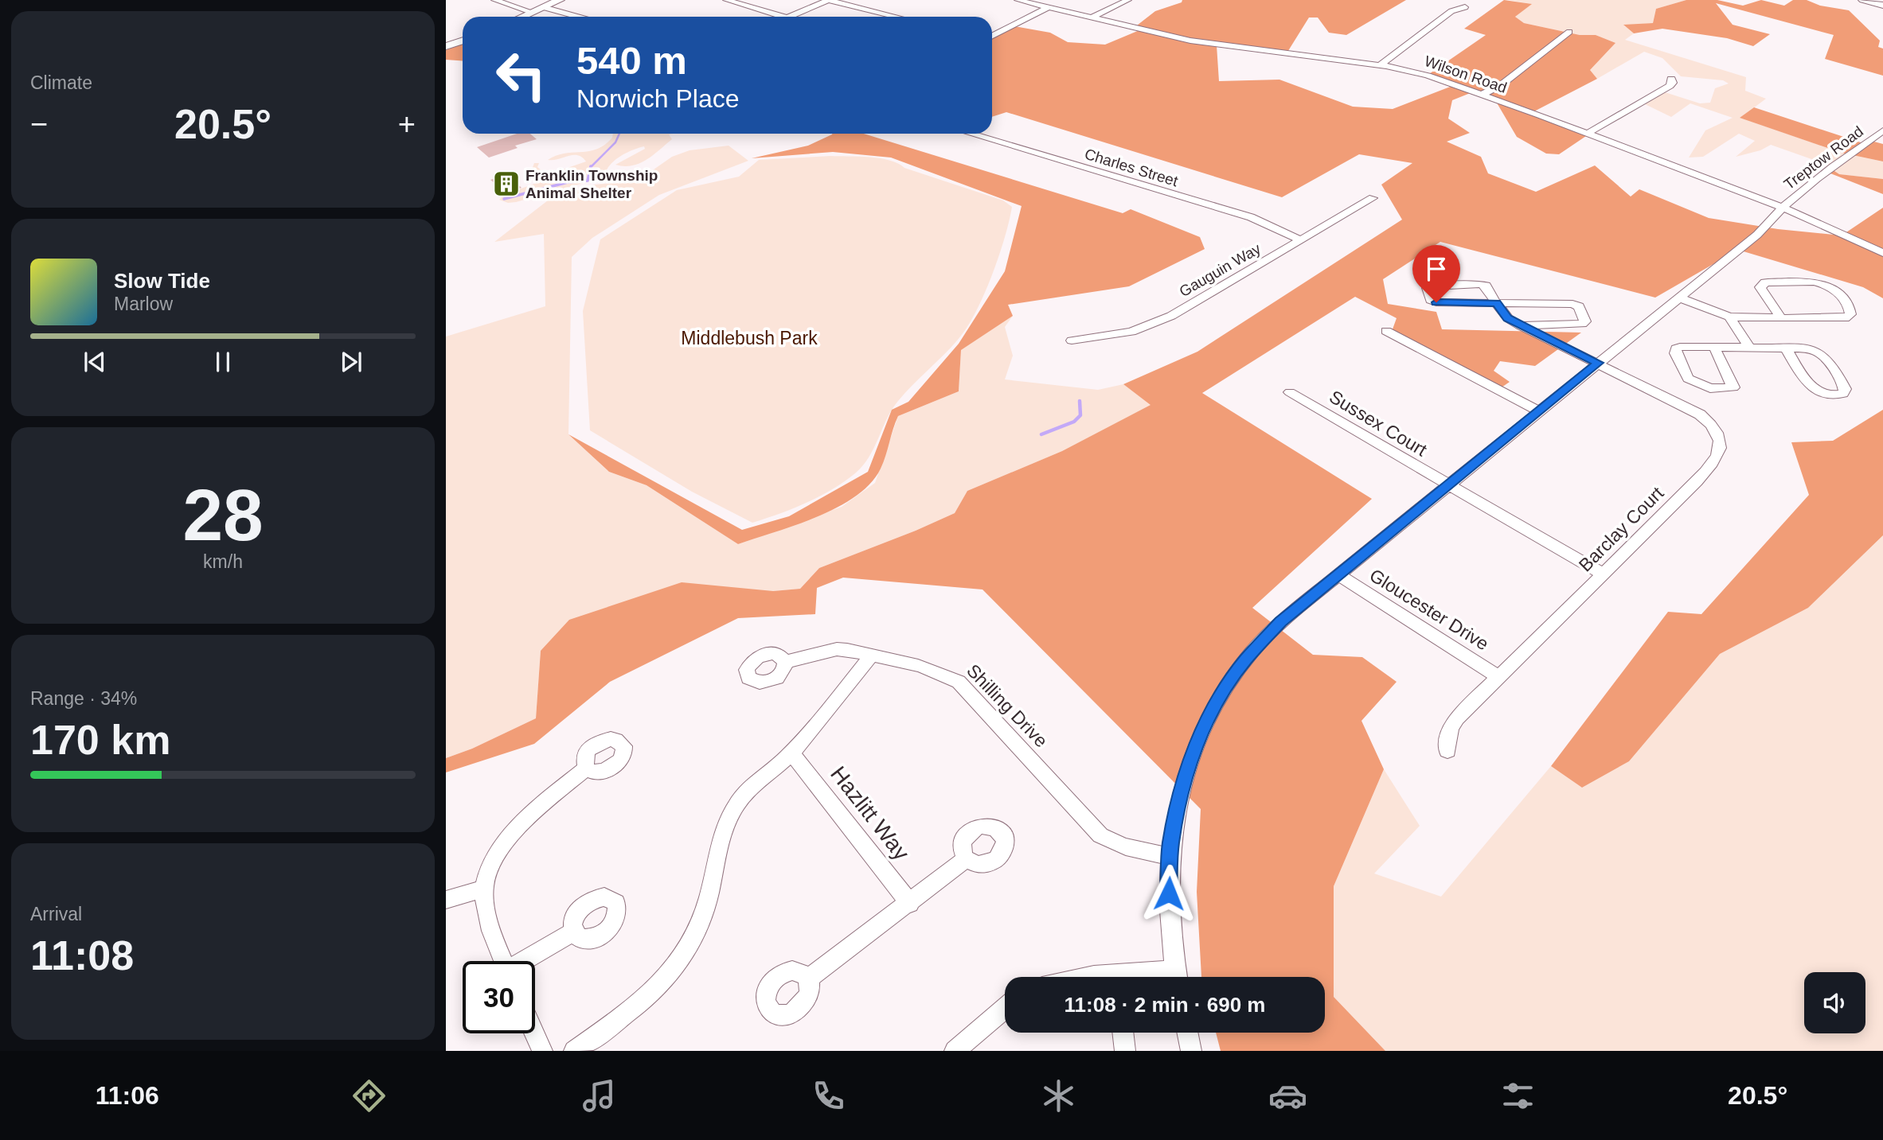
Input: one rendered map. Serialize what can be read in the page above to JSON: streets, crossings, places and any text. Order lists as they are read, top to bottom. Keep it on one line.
{"streets":{"street":["Wilson Road","Treptow Road","Charles Street","Gauguin Way","Sussex Court","Barclay Court","Gloucester Drive","Shilling Drive","Hazlitt Way"]},"crossings":[["Wilson Road","Treptow Road"],["Treptow Road","Sussex Court"],["Treptow Road","Barclay Court"],["Treptow Road","Gloucester Drive"],["Treptow Road","Shilling Drive"],["Charles Street","Gauguin Way"],["Sussex Court","Barclay Court"],["Barclay Court","Gloucester Drive"]],"parks":["Middlebush Park"],"places":{"building":["Franklin Township Animal Shelter"]},"page":{"tile":["Climate",["28","km/h"],["Range · 34%","170 km"],["Arrival","11:08"]],"turn":["540 m","Norwich Place"],"heat":["−","20.5°","+"],"song":["Slow Tide","Marlow"],"limit":"30","trip":"11:08 · 2 min · 690 m","tabs":["11:06","20.5°"]}}
